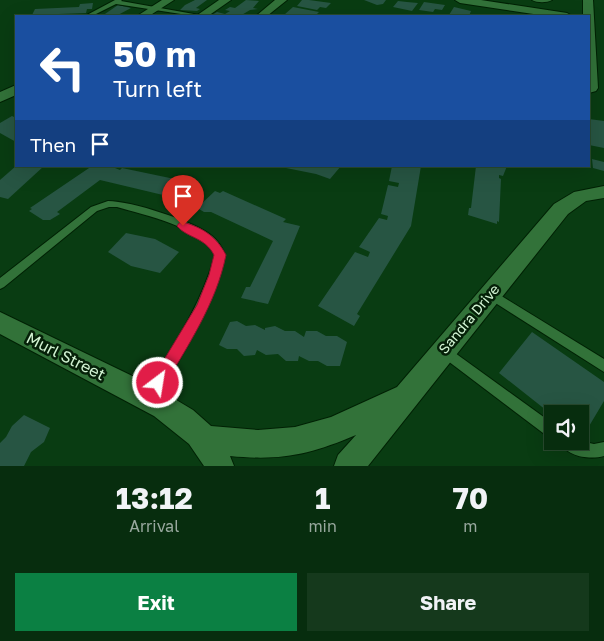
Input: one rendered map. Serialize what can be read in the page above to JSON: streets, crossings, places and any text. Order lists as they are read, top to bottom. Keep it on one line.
{"streets":{"street":["Sandra Drive","Murl Street"]},"page":{"turn":["50 m","Turn left"],"then":"Then","eta":["13:12","Arrival","1","min","70","m"],"buttons":["Exit","Share"]}}
